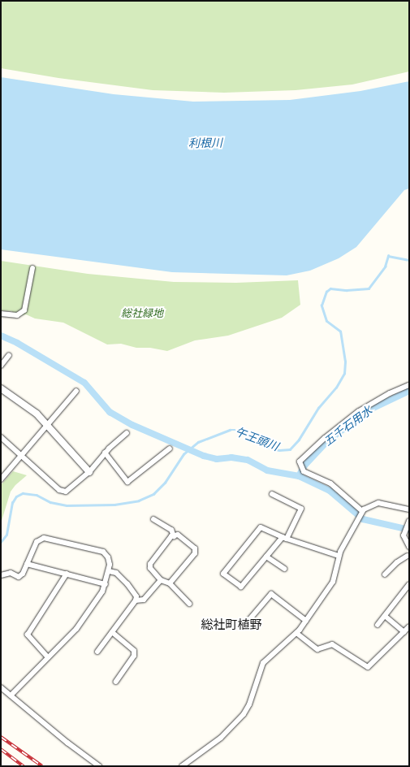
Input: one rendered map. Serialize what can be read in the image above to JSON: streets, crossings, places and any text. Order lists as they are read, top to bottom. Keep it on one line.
{"districts":["総社町植野"],"water":["利根川","五千石用水","午王頭川"],"parks":["総社緑地"]}
